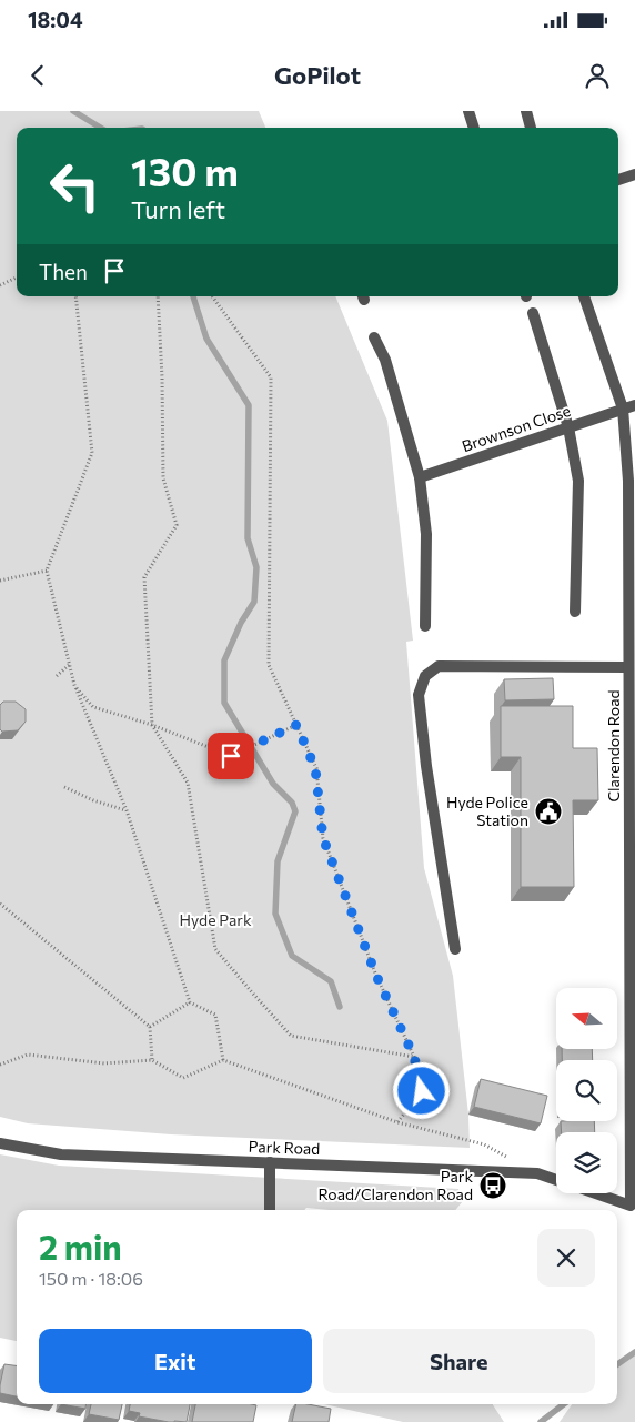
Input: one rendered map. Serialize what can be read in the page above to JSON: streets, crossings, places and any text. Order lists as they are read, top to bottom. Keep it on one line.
{"streets":{"street":["Brownson Close","Clarendon Road","Park Road"]},"crossings":[["Brownson Close","Clarendon Road"],["Clarendon Road","Park Road"]],"parks":["Hyde Park"],"places":{"public building":["Hyde Police Station"],"bus stop":["Park Road/Clarendon Road"]},"north":"left","page":{"status":"18:04","header":"GoPilot","turn":["130 m","Turn left"],"then":"Then","heading":["2 min","150 m · 18:06"],"buttons":["Exit","Share"]}}
